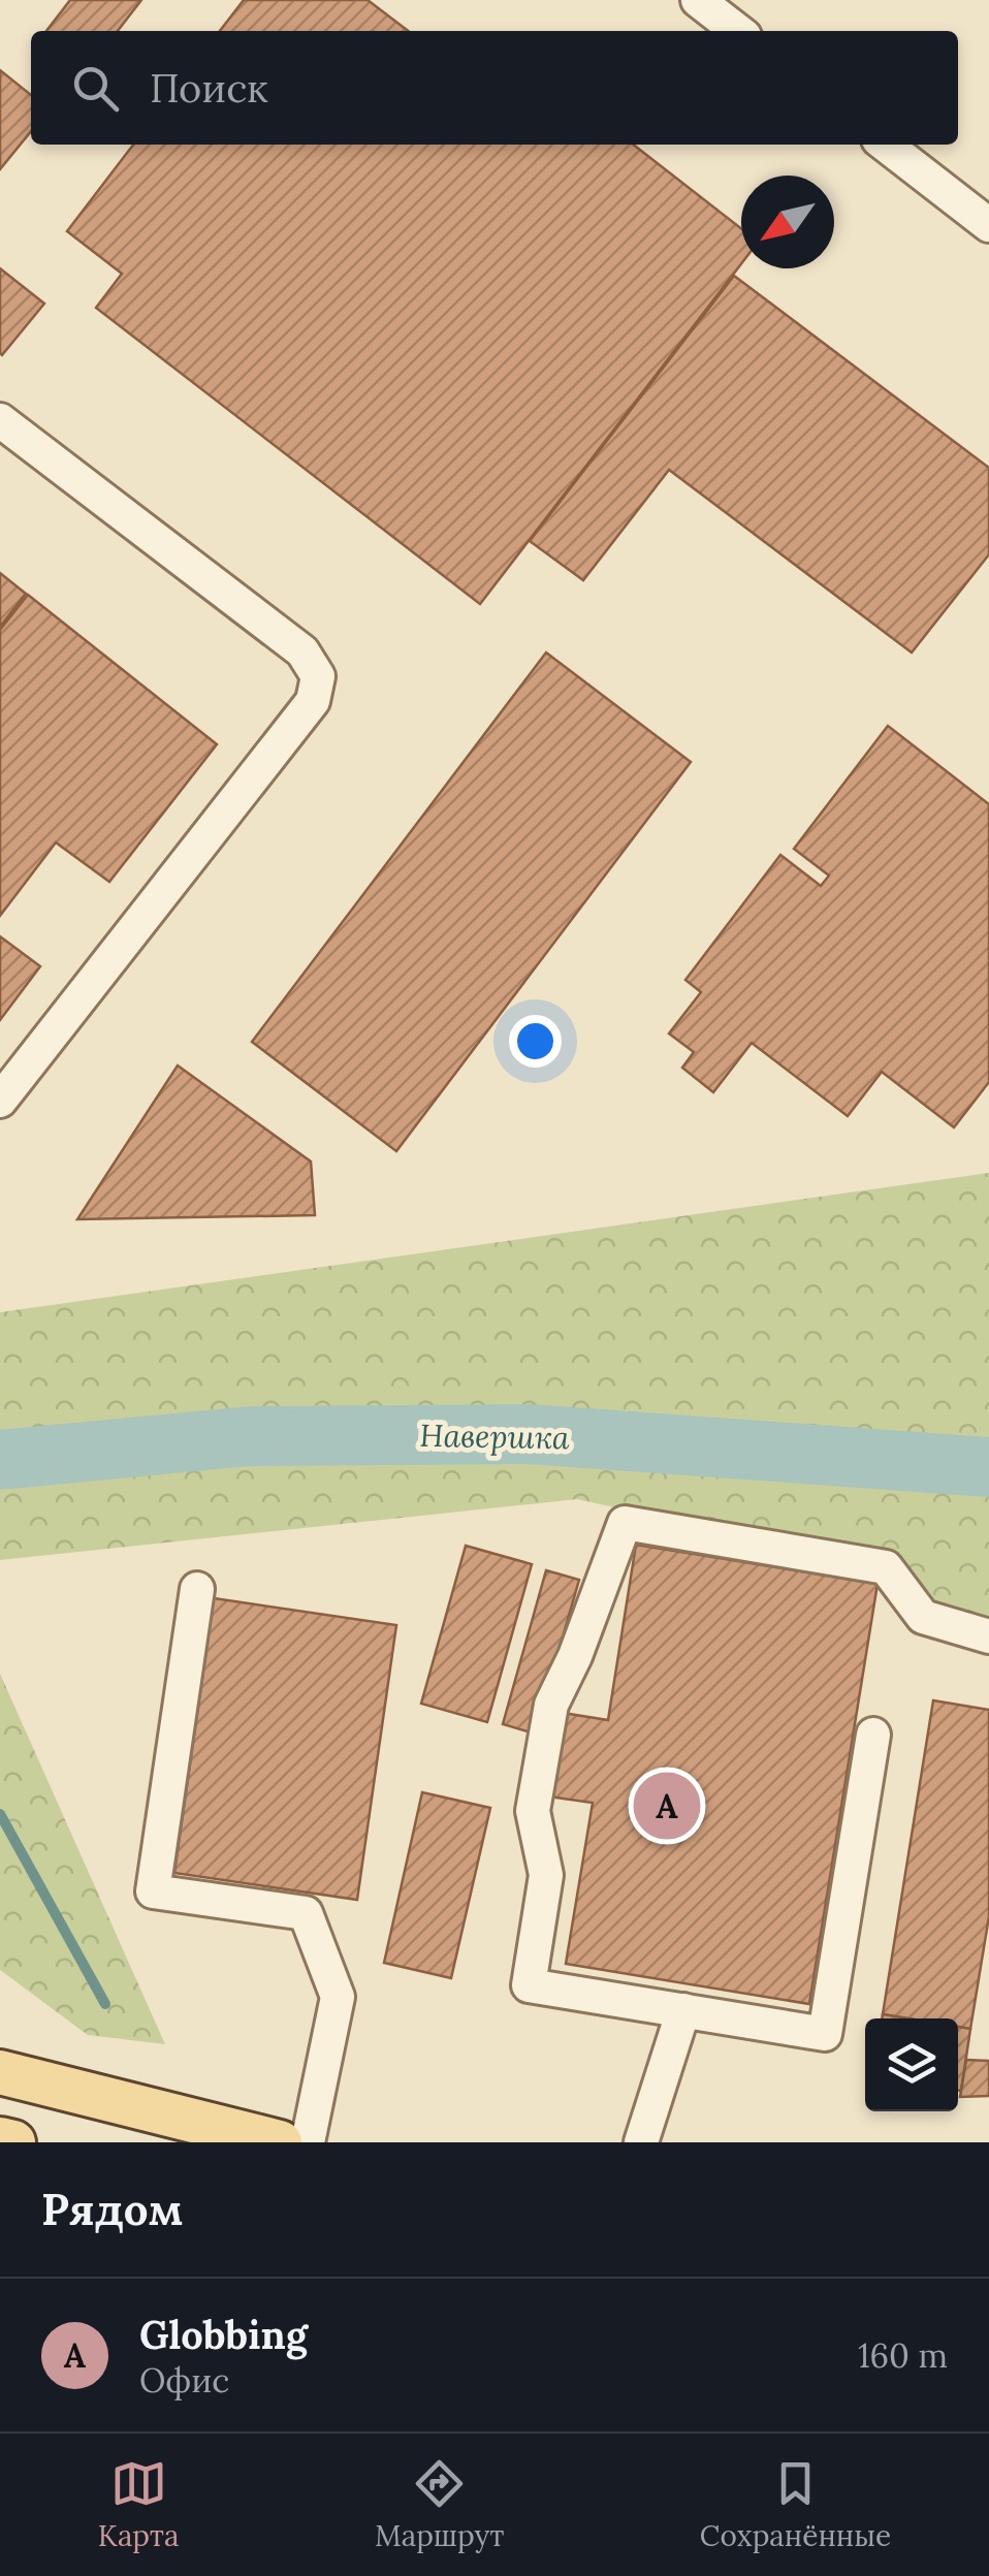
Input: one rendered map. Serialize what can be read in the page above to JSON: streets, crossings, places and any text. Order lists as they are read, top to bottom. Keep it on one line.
{"water":["Навершка"],"north":"bottom left","page":{"search":"Поиск","pins":"A","heading":"Рядом","list":[{"mark":"A","name":"Globbing","note":"Офис","value":"160 m"}],"nav":["Карта","Маршрут","Сохранённые"]}}
